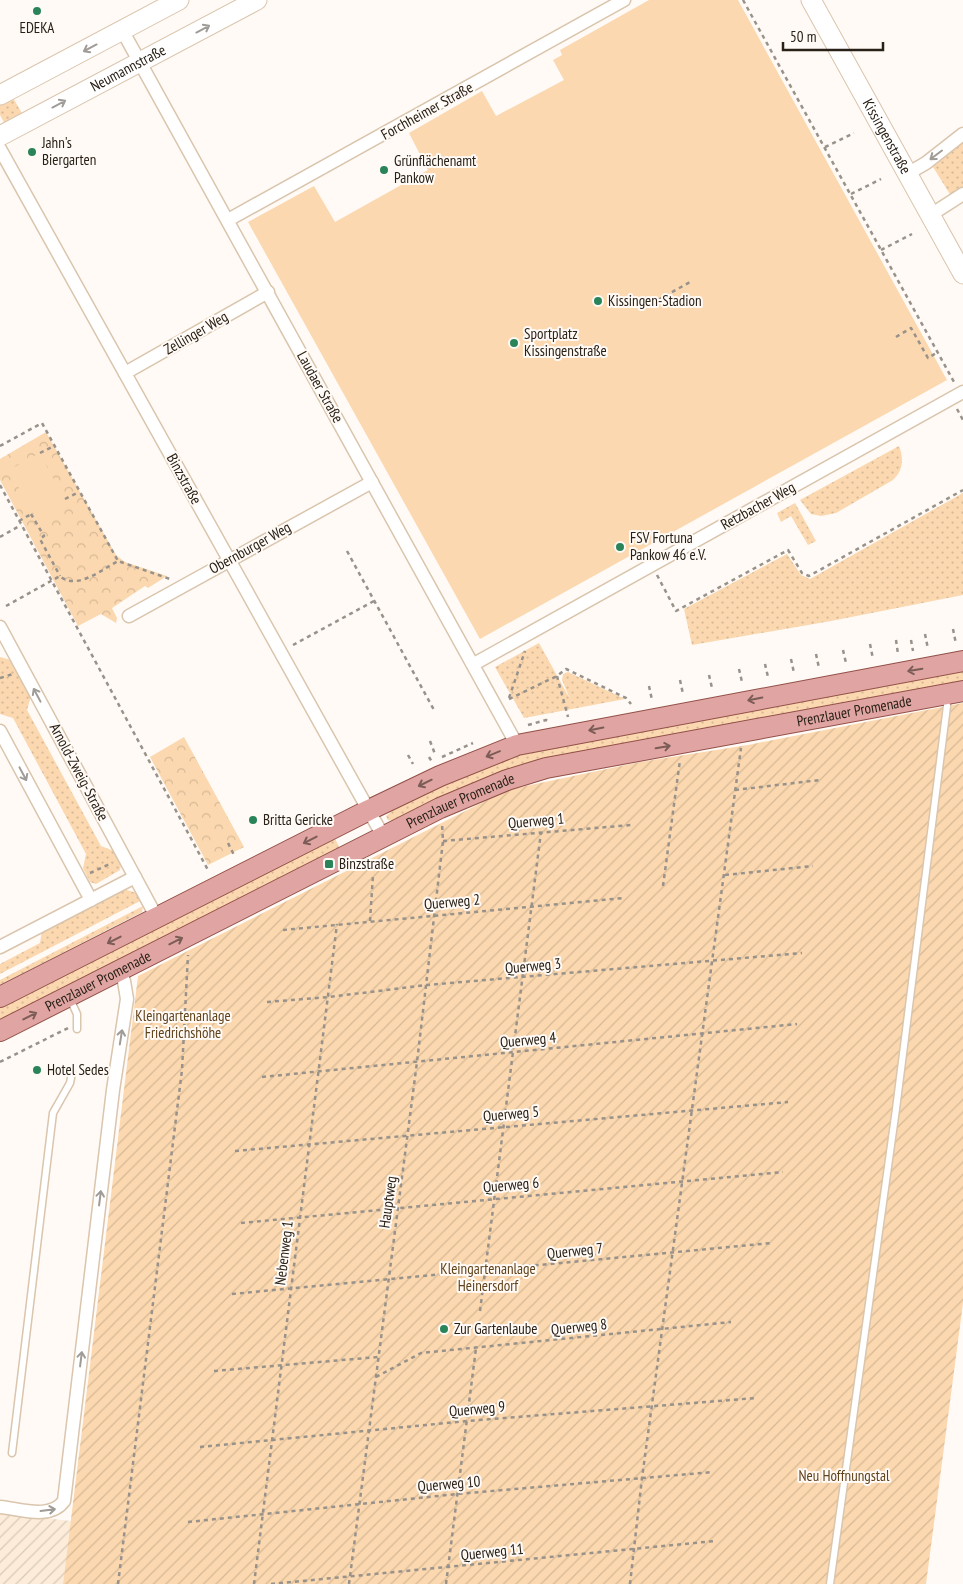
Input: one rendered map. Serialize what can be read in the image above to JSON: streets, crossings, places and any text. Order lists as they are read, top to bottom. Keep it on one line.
{"streets":{"main road":["Prenzlauer Promenade"],"street":["Neumannstraße","Forchheimer Straße","Kissingenstraße","Zellinger Weg","Laudaer Straße","Binzstraße","Retzbacher Weg","Obernburger Weg","Arnold-Zweig-Straße"],"path":["Querweg 1","Querweg 2","Querweg 3","Querweg 4","Querweg 5","Querweg 6","Hauptweg","Querweg 7","Nebenweg 1","Querweg 8","Querweg 9","Querweg 10","Querweg 11"]},"crossings":[["Neumannstraße","Laudaer Straße"],["Forchheimer Straße","Laudaer Straße"],["Zellinger Weg","Laudaer Straße"],["Zellinger Weg","Binzstraße"],["Laudaer Straße","Retzbacher Weg"],["Laudaer Straße","Obernburger Weg"],["Laudaer Straße","Prenzlauer Promenade"],["Binzstraße","Obernburger Weg"],["Binzstraße","Prenzlauer Promenade"],["Prenzlauer Promenade","Arnold-Zweig-Straße"],["Querweg 1","Hauptweg"],["Querweg 2","Hauptweg"],["Querweg 2","Nebenweg 1"],["Querweg 3","Hauptweg"],["Querweg 3","Nebenweg 1"],["Querweg 4","Hauptweg"],["Querweg 4","Nebenweg 1"],["Querweg 5","Hauptweg"],["Querweg 5","Nebenweg 1"],["Querweg 6","Hauptweg"],["Querweg 6","Nebenweg 1"],["Hauptweg","Querweg 7"],["Hauptweg","Querweg 8"],["Hauptweg","Querweg 9"],["Hauptweg","Querweg 10"],["Hauptweg","Querweg 11"],["Querweg 7","Nebenweg 1"],["Nebenweg 1","Querweg 9"],["Nebenweg 1","Querweg 10"]],"parks":["Kleingartenanlage Friedrichshöhe","Kleingartenanlage Heinersdorf","Neu Hoffnungstal"],"places":{"other":["EDEKA","Jahn's Biergarten","Grünflächenamt Pankow","Kissingen-Stadion","Sportplatz Kissingenstraße","FSV Fortuna Pankow 46 e.V.","Britta Gericke","Hotel Sedes","Zur Gartenlaube"],"transit":["Binzstraße"]},"scale_bar":"50 m"}
